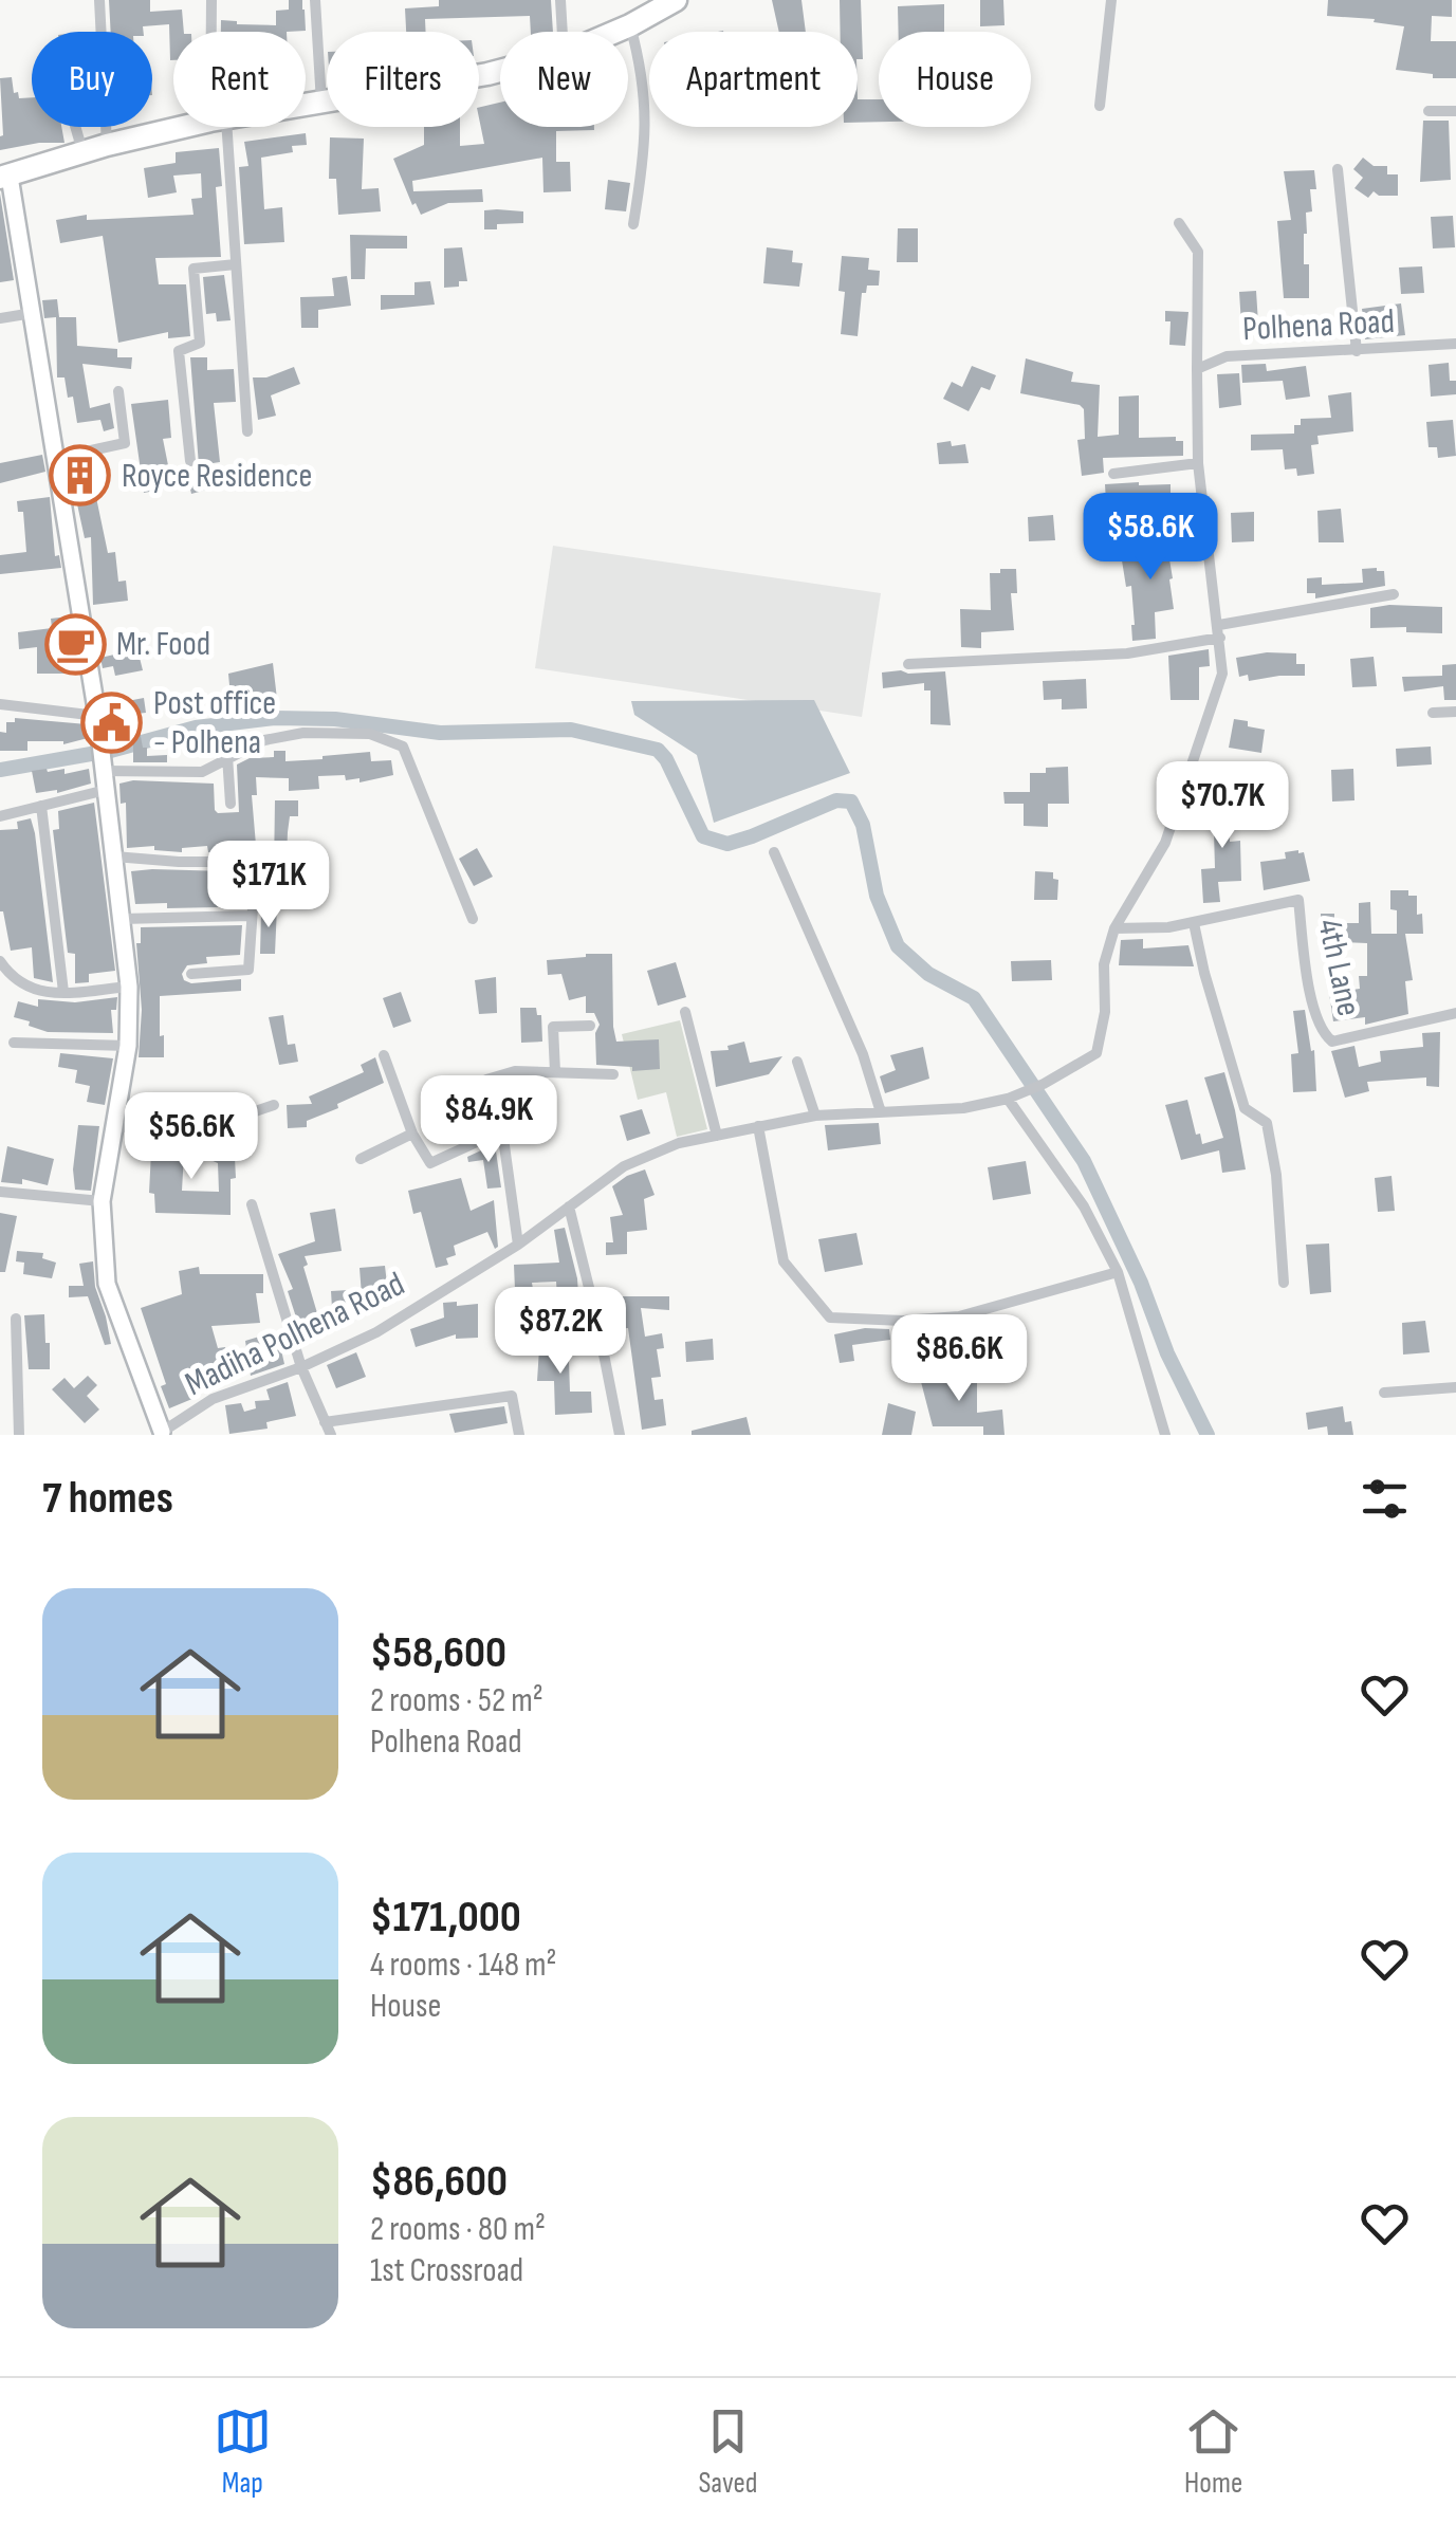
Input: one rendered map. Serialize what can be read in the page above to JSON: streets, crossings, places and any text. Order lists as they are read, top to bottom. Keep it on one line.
{"streets":{"street":["Polhena Road","4th Lane","Madiha Polhena Road"]},"crossings":[["Polhena Road","Madiha Polhena Road"]],"places":{"building":["Royce Residence"],"cafe":["Mr. Food"],"public building":["Post office - Polhena"]},"page":{"chip":["Buy","Rent","Filters","New","Apartment","House"],"price":["$58.6K","$70.7K","$171K","$84.9K","$56.6K","$87.2K","$86.6K"],"heading":"7 homes","list":[{"name":"$58,600","note":"2 rooms · 52 m² · Polhena Road"},{"name":"$171,000","note":"4 rooms · 148 m² · House"},{"name":"$86,600","note":"2 rooms · 80 m² · 1st Crossroad"}],"tabs":["Map","Saved","Home"]}}
